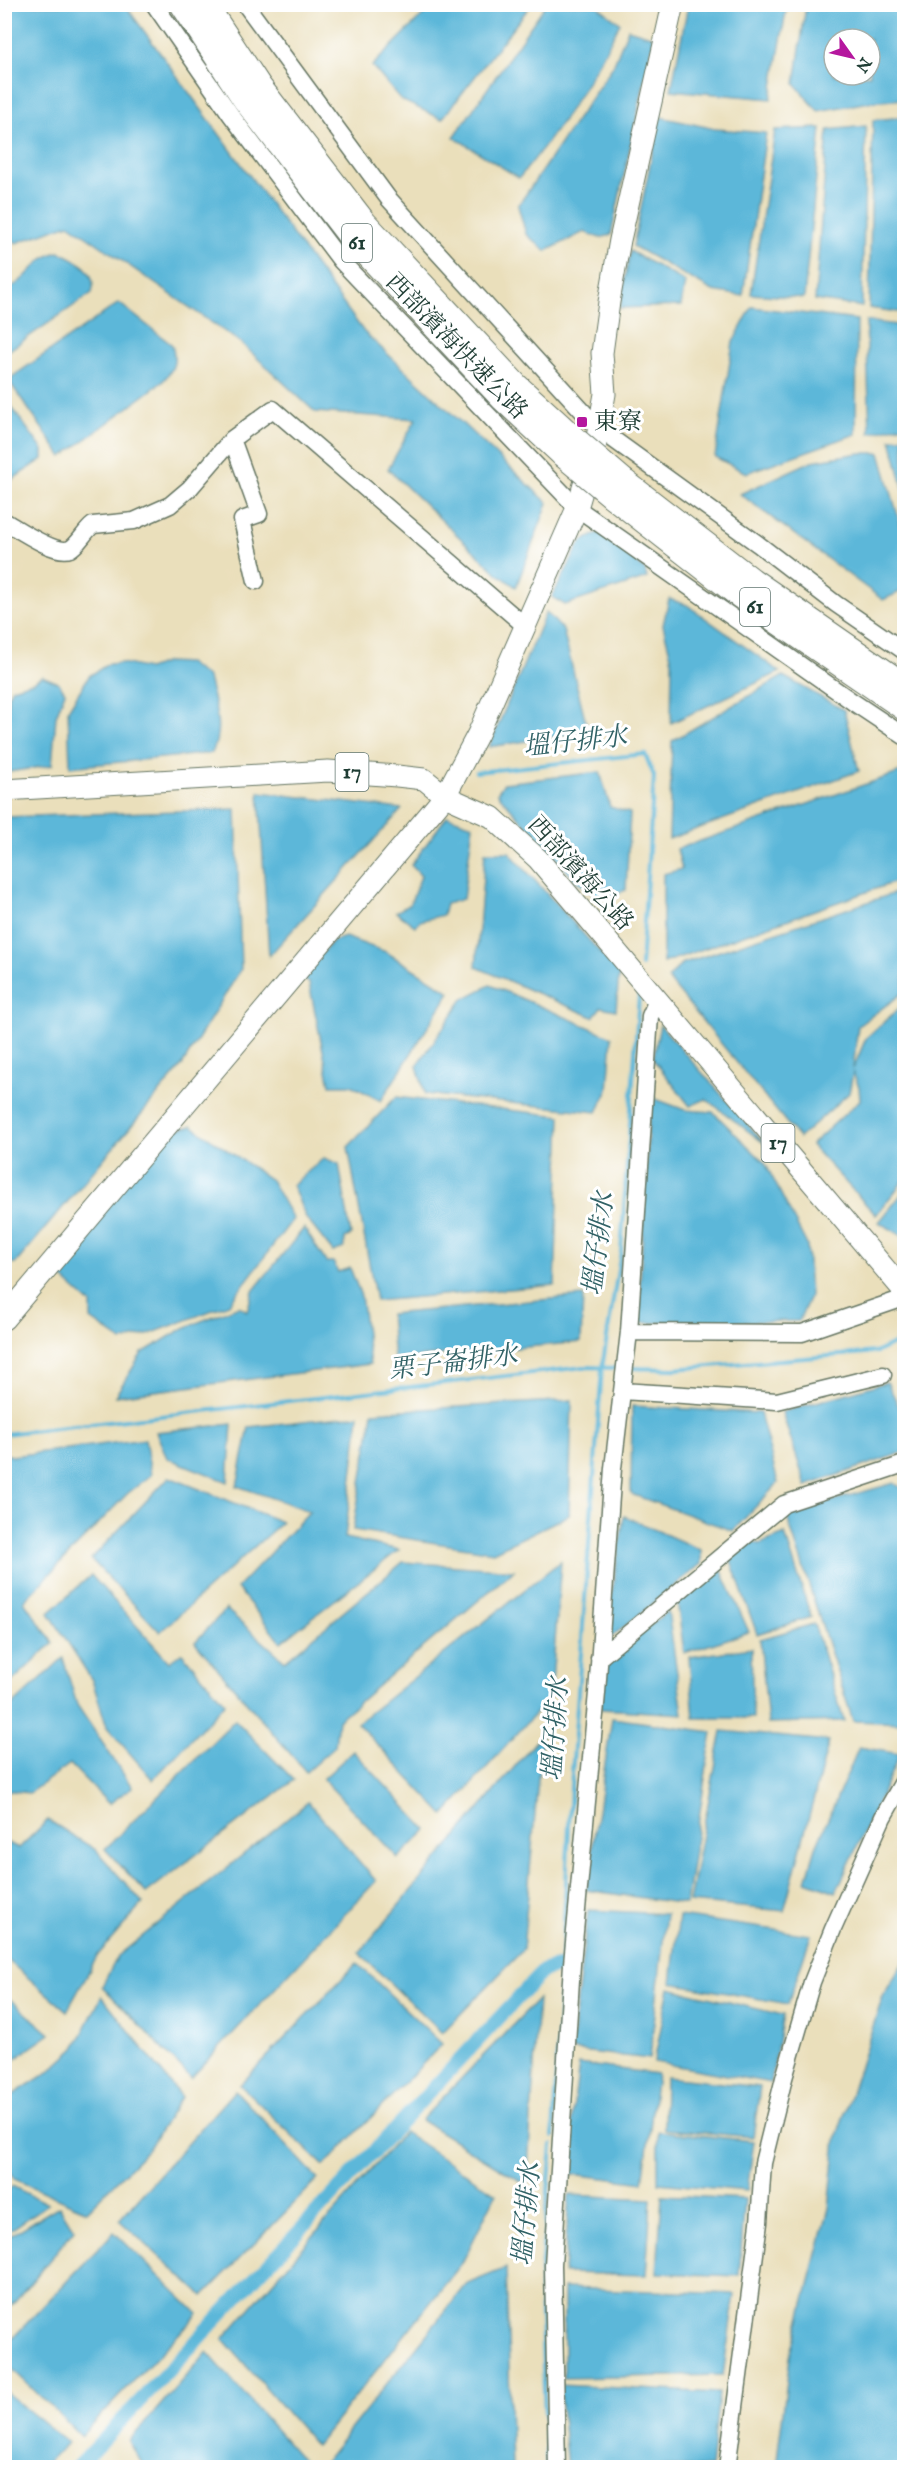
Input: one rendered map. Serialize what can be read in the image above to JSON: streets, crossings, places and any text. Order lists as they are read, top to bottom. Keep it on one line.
{"streets":{"highway":["61","西部濱海快速公路"],"main road":["17","西部濱海公路"]},"crossings":[["61","西部濱海快速公路"]],"water":["塭仔排水","栗子崙排水"],"places":{"transit":["東寮"]},"north":"bottom right"}
